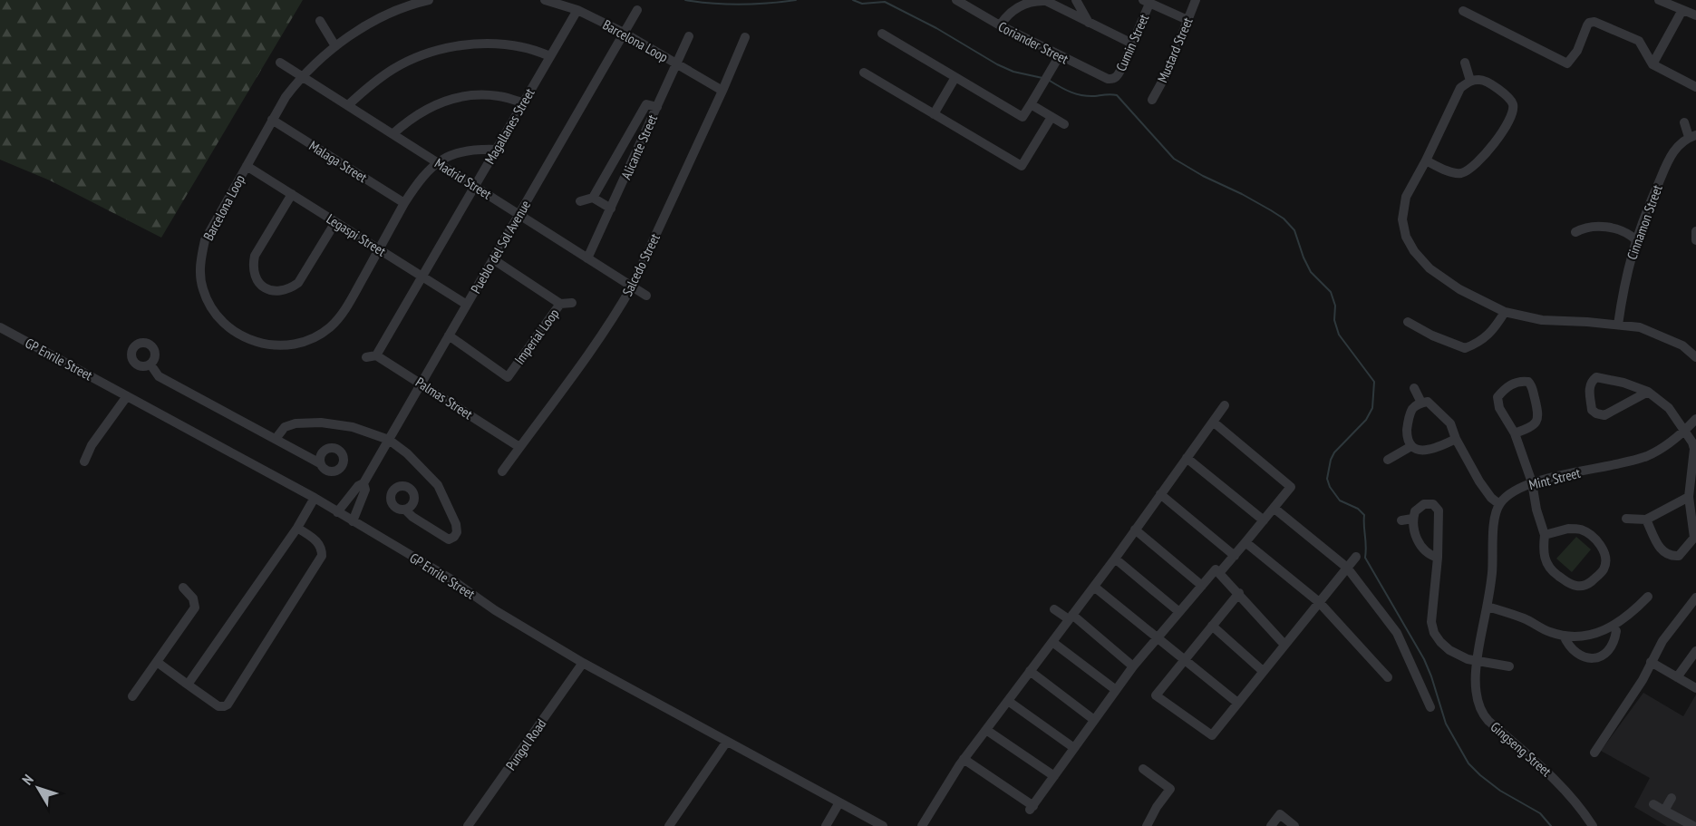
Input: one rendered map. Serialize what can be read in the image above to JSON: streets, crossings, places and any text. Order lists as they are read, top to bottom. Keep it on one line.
{"streets":{"street":["Barcelona Loop","Coriander Street","Cumin Street","Mustard Street","Magallanes Street","Alicante Street","Malaga Street","Madrid Street","Cinnamon Street","Legaspi Street","Pueblo del Sol Avenue","Salcedo Street","Imperial Loop","GP Enrile Street","Palmas Street","Mint Street","Pungol Road","Gingseng Street"]},"crossings":[["Barcelona Loop","Magallanes Street"],["Barcelona Loop","Alicante Street"],["Barcelona Loop","Malaga Street"],["Barcelona Loop","Madrid Street"],["Barcelona Loop","Legaspi Street"],["Barcelona Loop","Pueblo del Sol Avenue"],["Barcelona Loop","Salcedo Street"],["Coriander Street","Cumin Street"],["Magallanes Street","Madrid Street"],["Magallanes Street","Legaspi Street"],["Magallanes Street","Palmas Street"],["Alicante Street","Madrid Street"],["Madrid Street","Pueblo del Sol Avenue"],["Madrid Street","Salcedo Street"],["Legaspi Street","Pueblo del Sol Avenue"],["Pueblo del Sol Avenue","Imperial Loop"],["Pueblo del Sol Avenue","GP Enrile Street"],["Pueblo del Sol Avenue","Palmas Street"],["Salcedo Street","Palmas Street"],["GP Enrile Street","Pungol Road"]],"north":"top left"}
